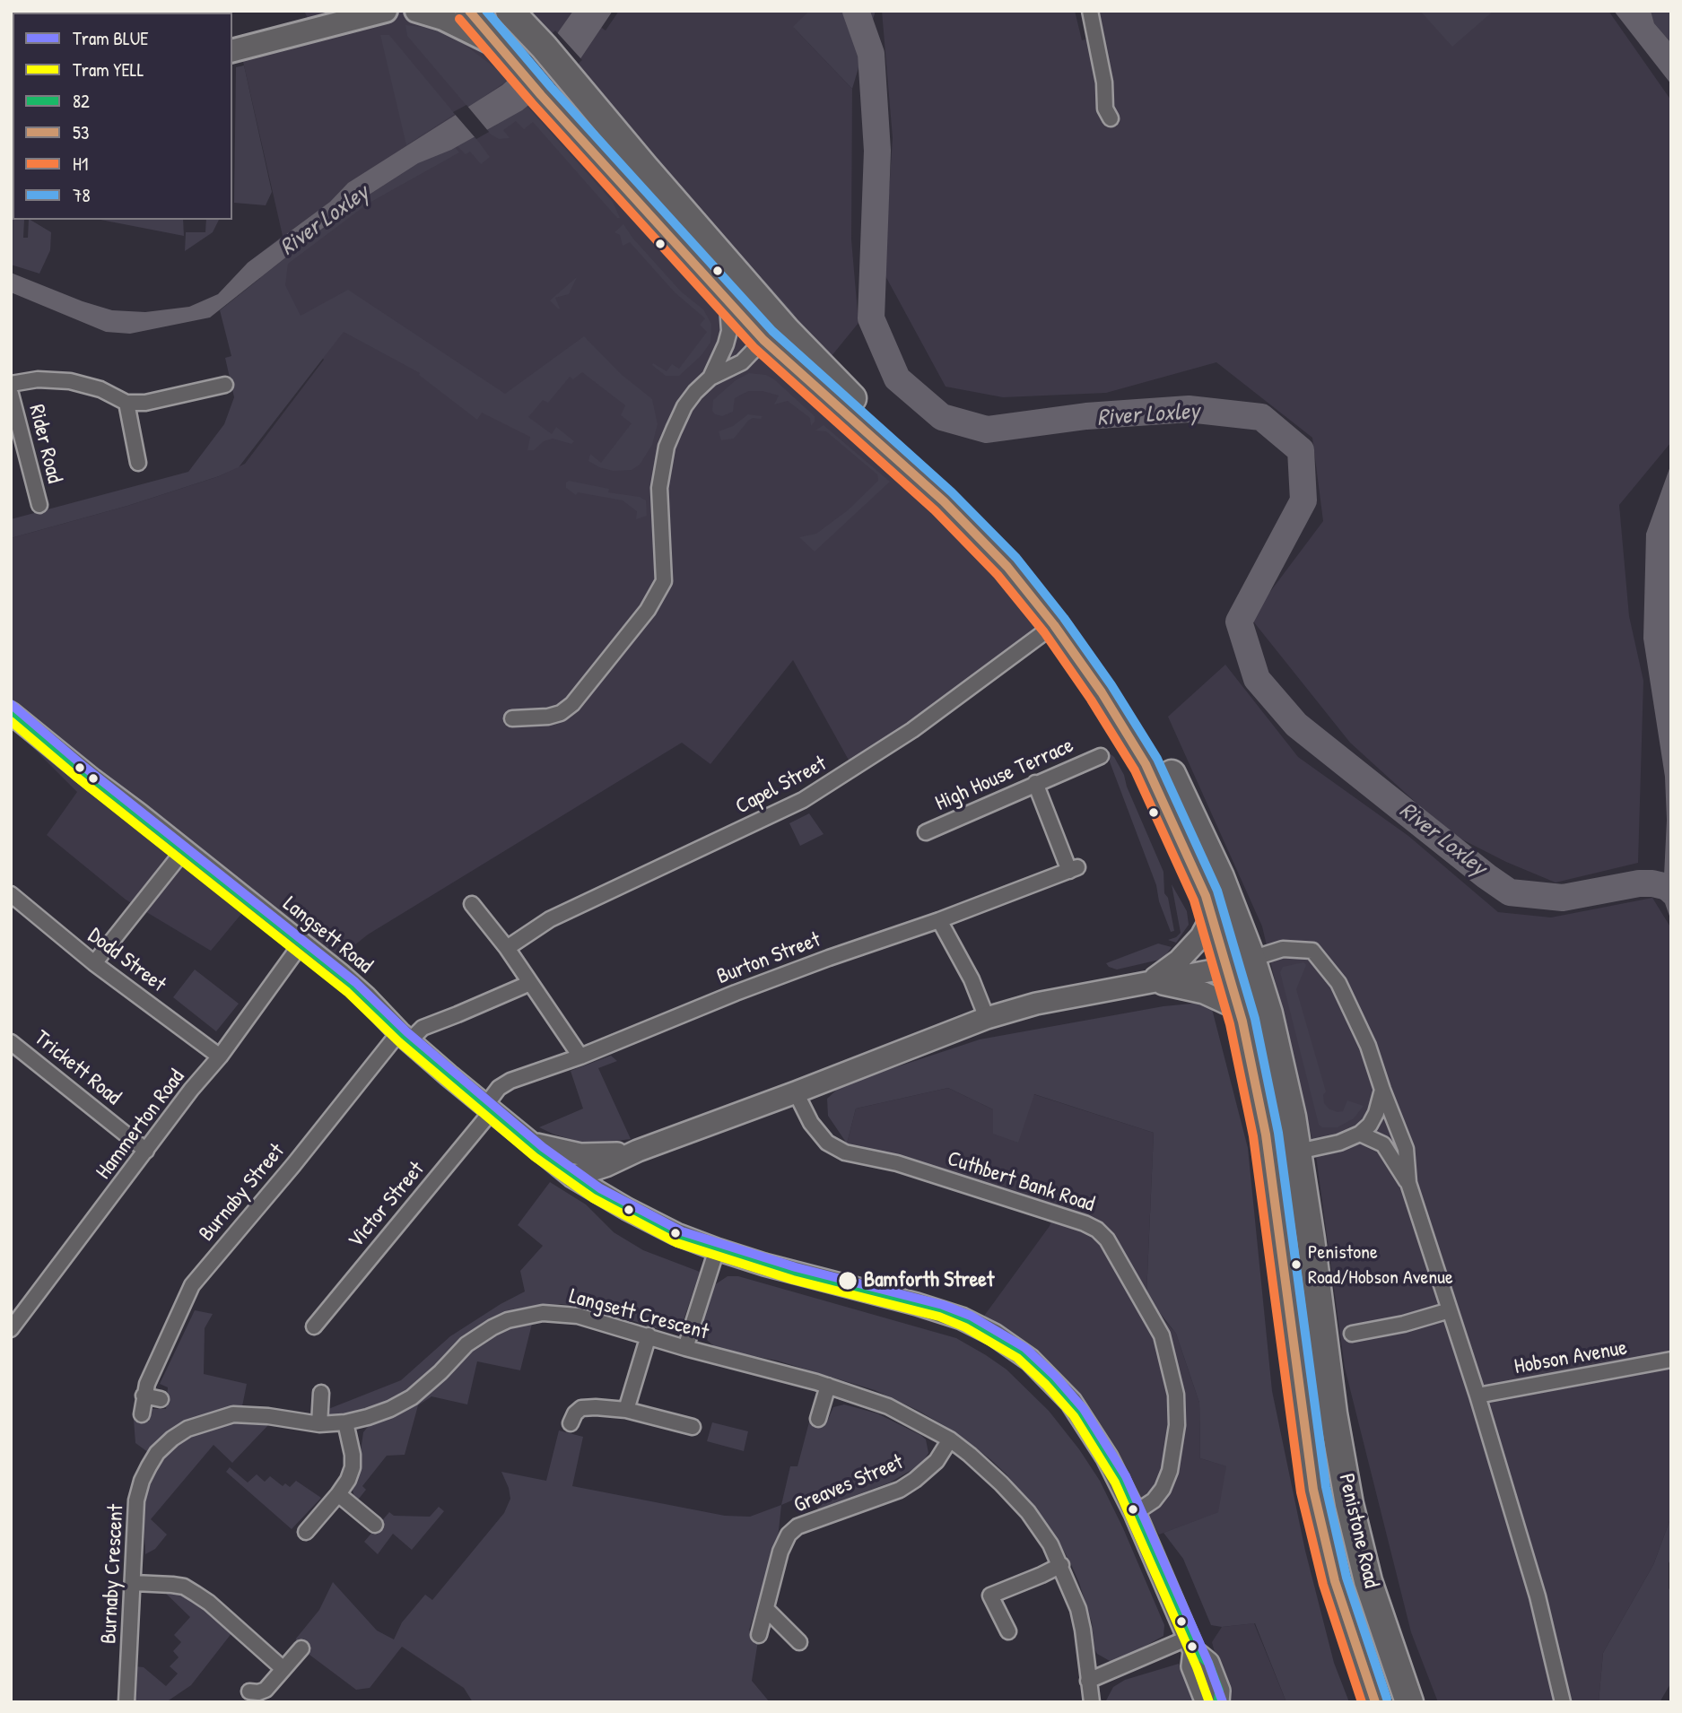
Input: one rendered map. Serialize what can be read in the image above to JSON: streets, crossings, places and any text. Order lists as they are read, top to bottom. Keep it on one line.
{"streets":{"highway":["Penistone Road"],"street":["Rider Road","High House Terrace","Capel Street","Langsett Road","Burton Street","Dodd Street","Trickett Road","Hammerton Road","Cuthbert Bank Road","Burnaby Street","Victor Street","Langsett Crescent","Hobson Avenue","Greaves Street","Burnaby Crescent"]},"crossings":[["High House Terrace","Burton Street"],["Capel Street","Penistone Road"],["Langsett Road","Burton Street"],["Langsett Road","Hammerton Road"],["Langsett Road","Cuthbert Bank Road"],["Langsett Road","Burnaby Street"],["Langsett Road","Victor Street"],["Burton Street","Victor Street"],["Dodd Street","Hammerton Road"],["Trickett Road","Hammerton Road"],["Langsett Crescent","Greaves Street"],["Langsett Crescent","Burnaby Crescent"]],"water":["River Loxley"],"places":["Penistone Road/Hobson Avenue","Bamforth Street"],"lines":["transit line 53","transit line 78","transit line H1","tram line BLUE","transit line 82","tram line YELL"],"legend":["Tram BLUE","Tram YELL","82","53","H1","78"]}
